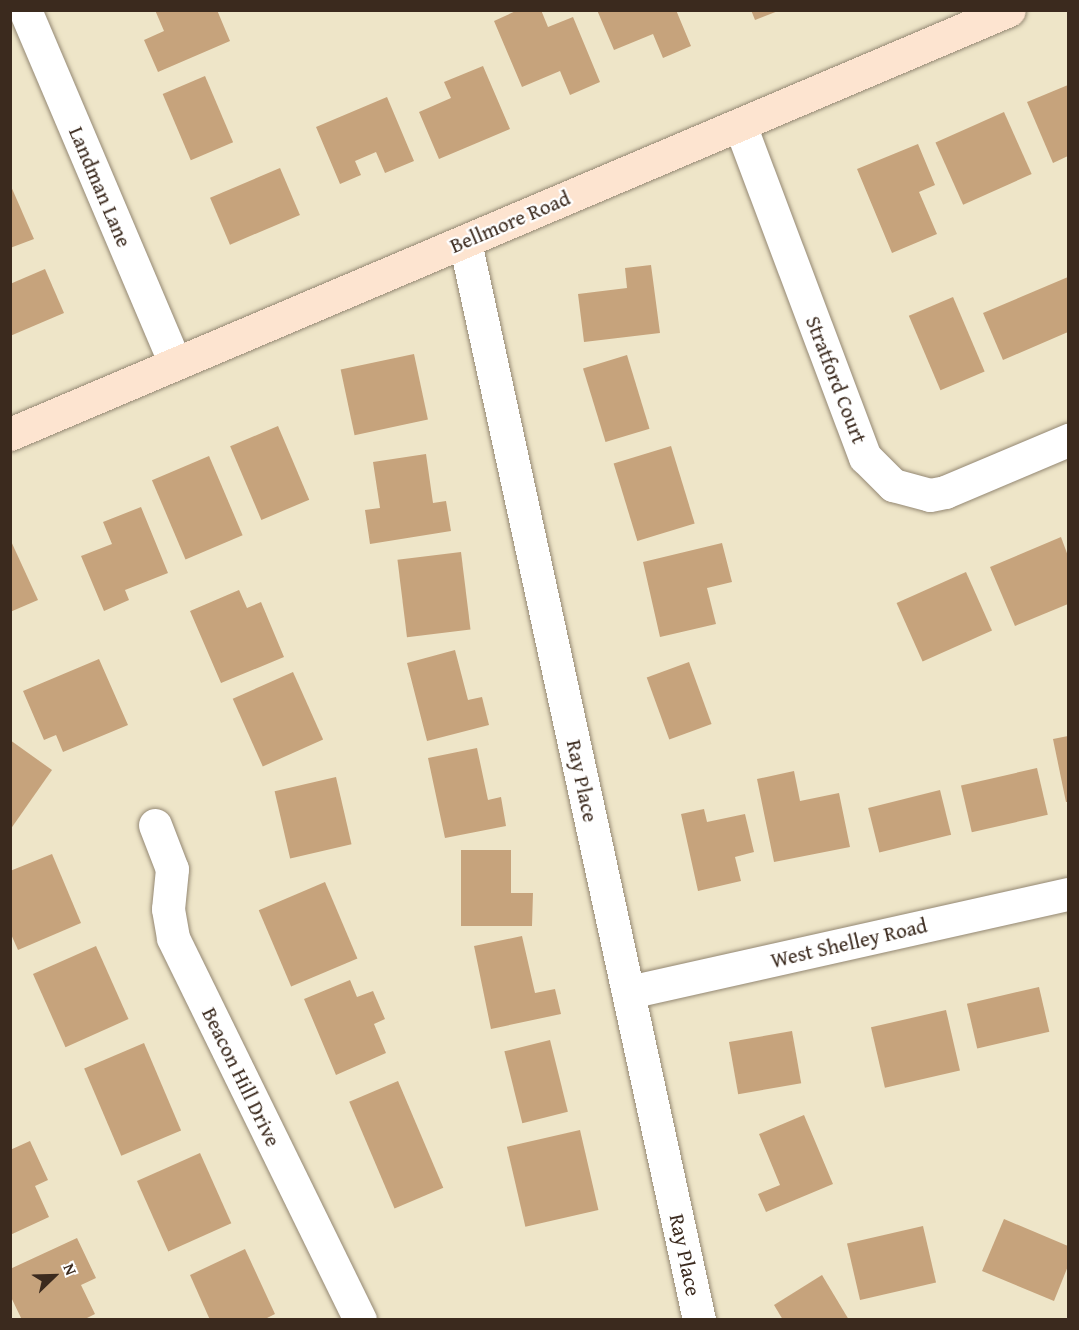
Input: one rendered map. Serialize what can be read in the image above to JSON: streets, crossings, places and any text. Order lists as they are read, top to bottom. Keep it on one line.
{"streets":{"main road":["Bellmore Road"],"street":["Landman Lane","Stratford Court","Ray Place","West Shelley Road","Beacon Hill Drive"]},"crossings":[["Landman Lane","Bellmore Road"],["Bellmore Road","Stratford Court"],["Bellmore Road","Ray Place"],["Ray Place","West Shelley Road"]],"north":"top right"}
